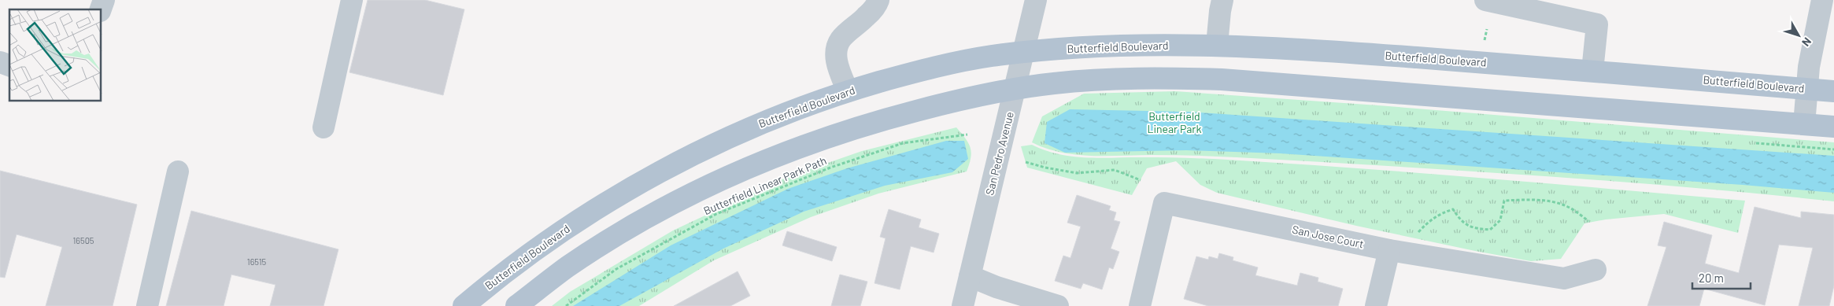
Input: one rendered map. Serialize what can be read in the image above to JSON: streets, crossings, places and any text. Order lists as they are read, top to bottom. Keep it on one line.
{"streets":{"main road":["Butterfield Boulevard"],"street":["San Pedro Avenue","San Jose Court"],"path":["Butterfield Linear Park Path"]},"crossings":[["Butterfield Boulevard","San Pedro Avenue"]],"parks":["Butterfield Linear Park"],"house_numbers":["16505","16515"],"scale_bar":"20 m","north":"bottom right"}
